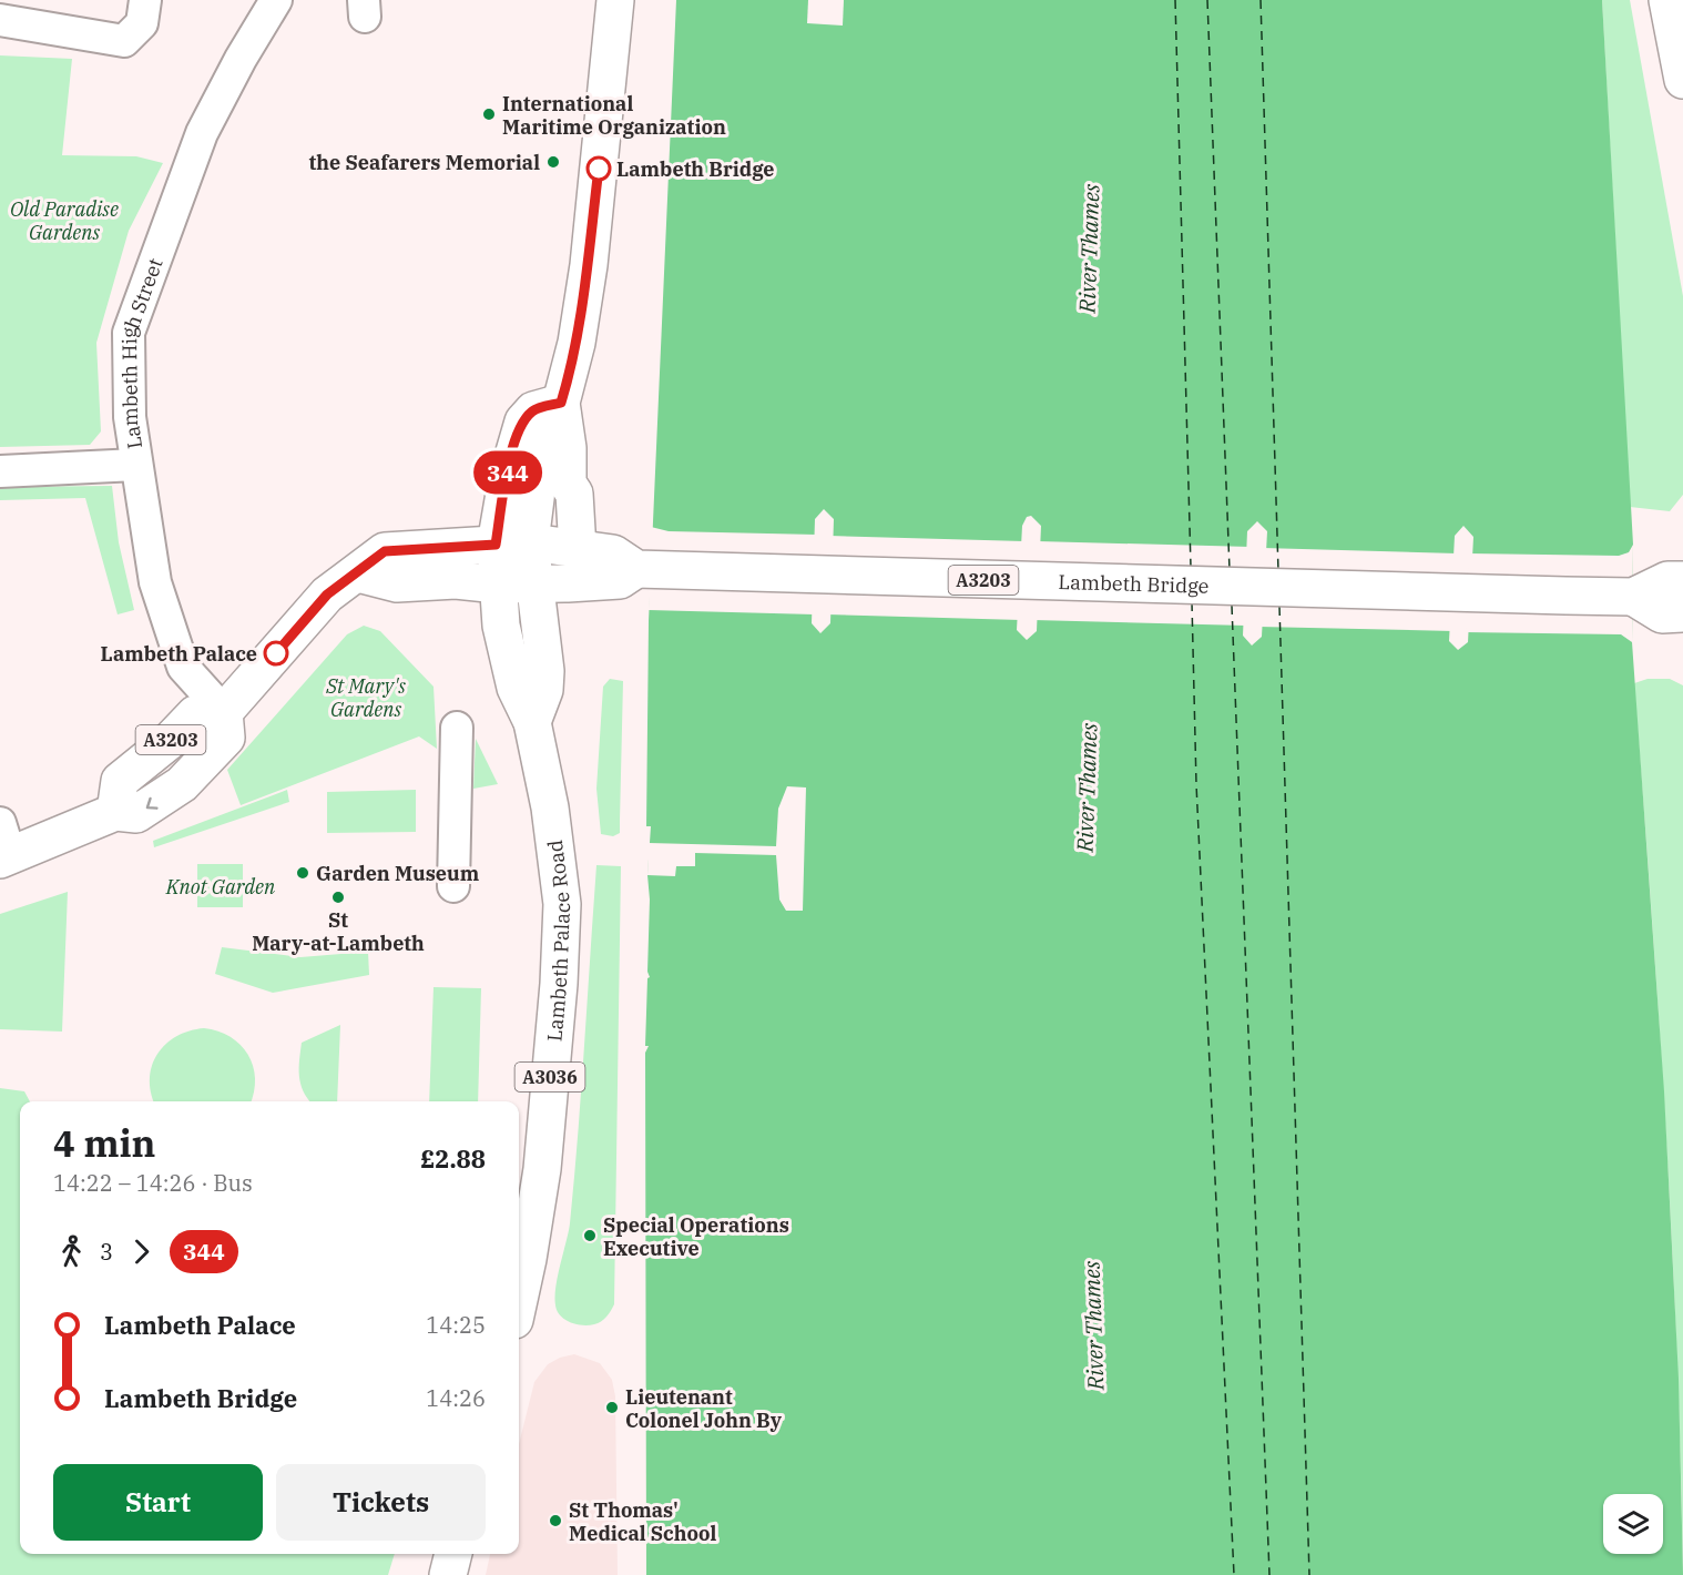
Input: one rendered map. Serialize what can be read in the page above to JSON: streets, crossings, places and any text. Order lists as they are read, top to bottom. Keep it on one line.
{"streets":{"main road":["A3203","Lambeth Bridge","Lambeth Palace Road","A3036"],"street":["Lambeth High Street"]},"crossings":[["Lambeth High Street","A3203"],["A3203","Lambeth Bridge"],["A3203","Lambeth Palace Road"],["A3203","A3036"],["Lambeth Bridge","Lambeth Palace Road"],["Lambeth Bridge","A3036"],["Lambeth Palace Road","A3036"]],"water":["River Thames"],"parks":["Old Paradise Gardens","St Mary's Gardens","Knot Garden"],"places":["International Maritime Organization","the Seafarers Memorial","Lambeth Bridge","Lambeth Palace","Garden Museum","St Mary-at-Lambeth","Special Operations Executive","Lieutenant Colonel John By","St Thomas' Medical School"],"lines":["bus line 344"],"page":{"on_map":"344","heading":["4 min","14:22 – 14:26 · Bus","£2.88"],"legs":["3","344"],"list":[{"name":"Lambeth Palace","value":"14:25"},{"name":"Lambeth Bridge","value":"14:26"}],"buttons":["Start","Tickets"]}}
